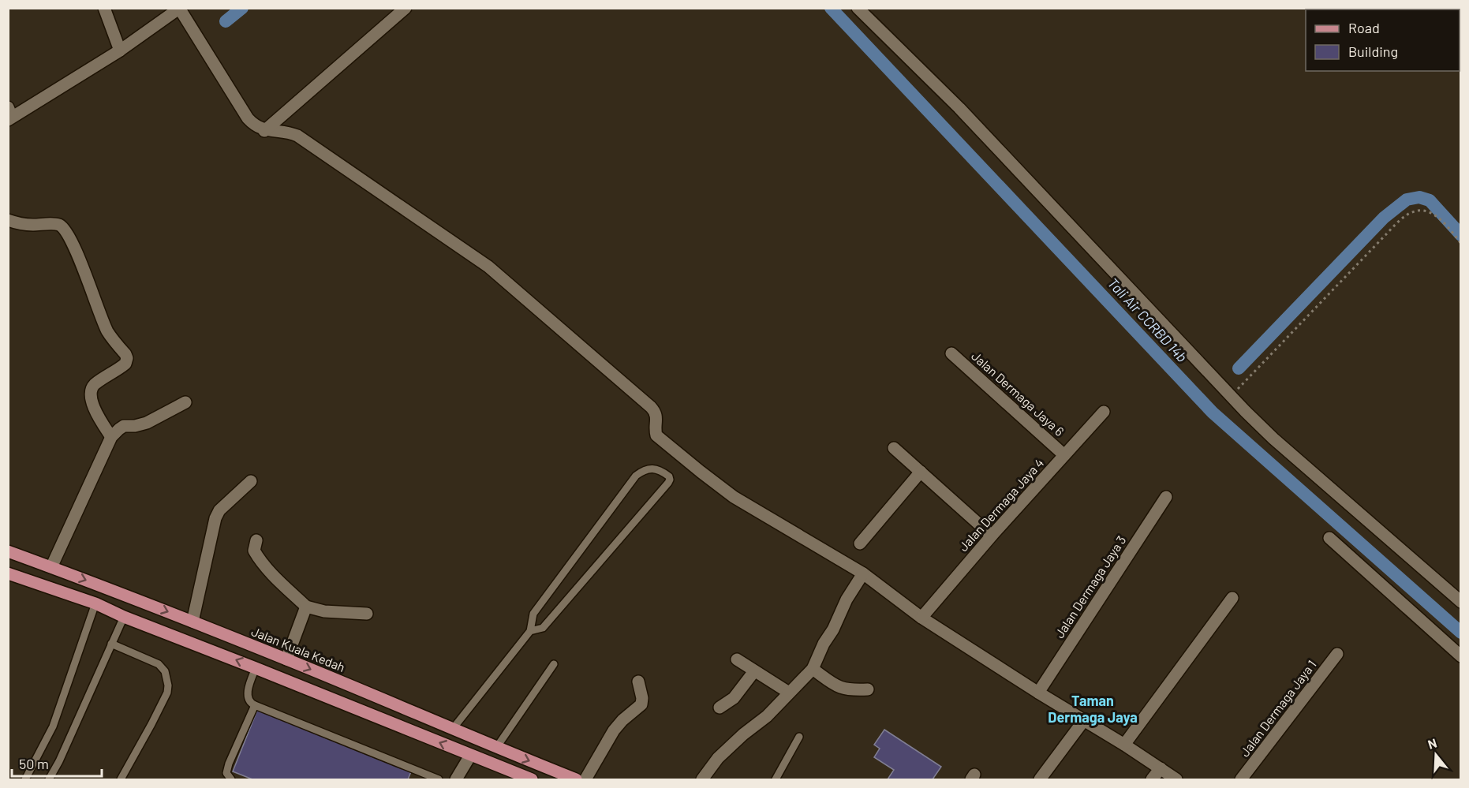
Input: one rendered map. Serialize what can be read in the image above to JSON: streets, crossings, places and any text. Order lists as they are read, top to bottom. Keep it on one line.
{"streets":{"main road":["Jalan Kuala Kedah"],"street":["Jalan Dermaga Jaya 6","Jalan Dermaga Jaya 4","Jalan Dermaga Jaya 3","Jalan Dermaga Jaya 1"]},"crossings":[["Jalan Dermaga Jaya 6","Jalan Dermaga Jaya 4"]],"districts":["Taman Dermaga Jaya"],"water":["Tali Air CCRBD 14b"],"legend":["Road","Building"],"scale_bar":"50 m","north":"top"}
